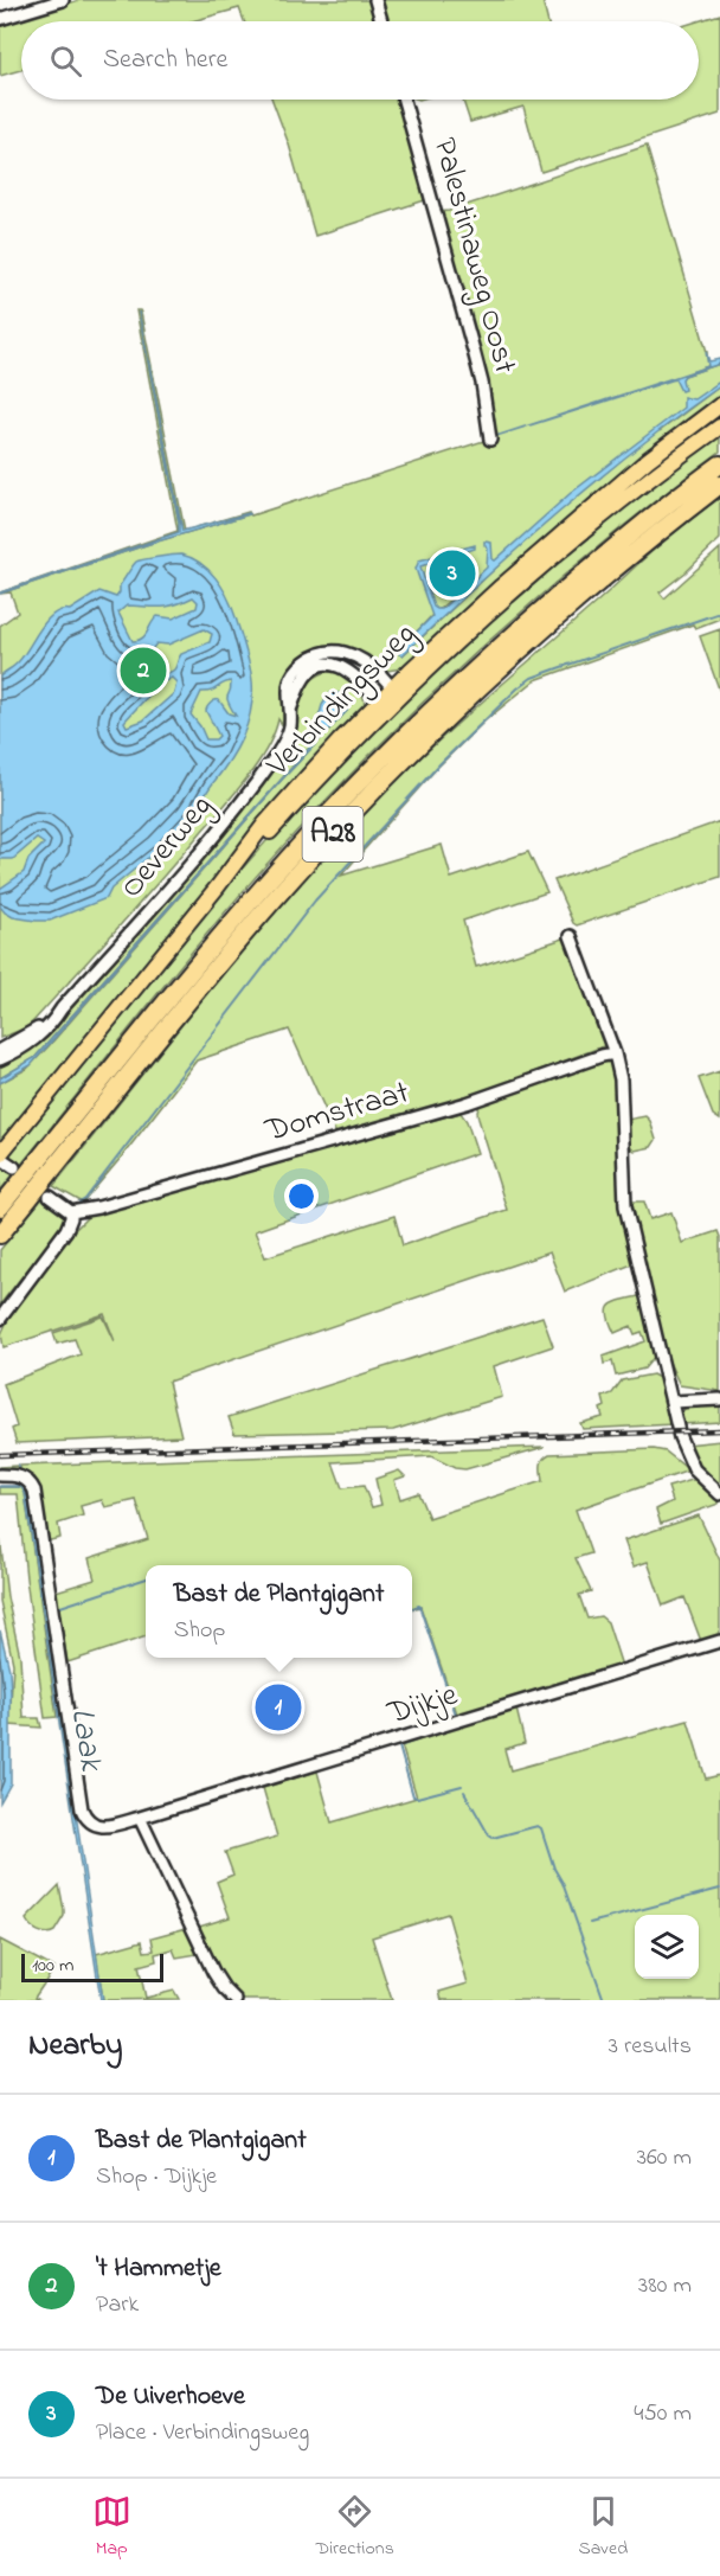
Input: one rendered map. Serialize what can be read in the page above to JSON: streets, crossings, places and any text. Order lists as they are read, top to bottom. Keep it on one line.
{"streets":{"highway":["A28"],"main road":["Verbindingsweg"],"street":["Palestinaweg Oost","Oeverweg","Domstraat","Dijkje"]},"crossings":[["Verbindingsweg","Oeverweg"]],"water":["Laak"],"scale_bar":"100 m","page":{"search":"Search here","pins":["3","2","1"],"popup":["Bast de Plantgigant","Shop"],"scale":"100 m","heading":["Nearby","3 results"],"list":[{"mark":"1","name":"Bast de Plantgigant","note":"Shop · Dijkje","value":"360 m"},{"mark":"2","name":"'t Hammetje","note":"Park","value":"380 m"},{"mark":"3","name":"De Uiverhoeve","note":"Place · Verbindingsweg","value":"450 m"}],"nav":["Map","Directions","Saved"]}}
